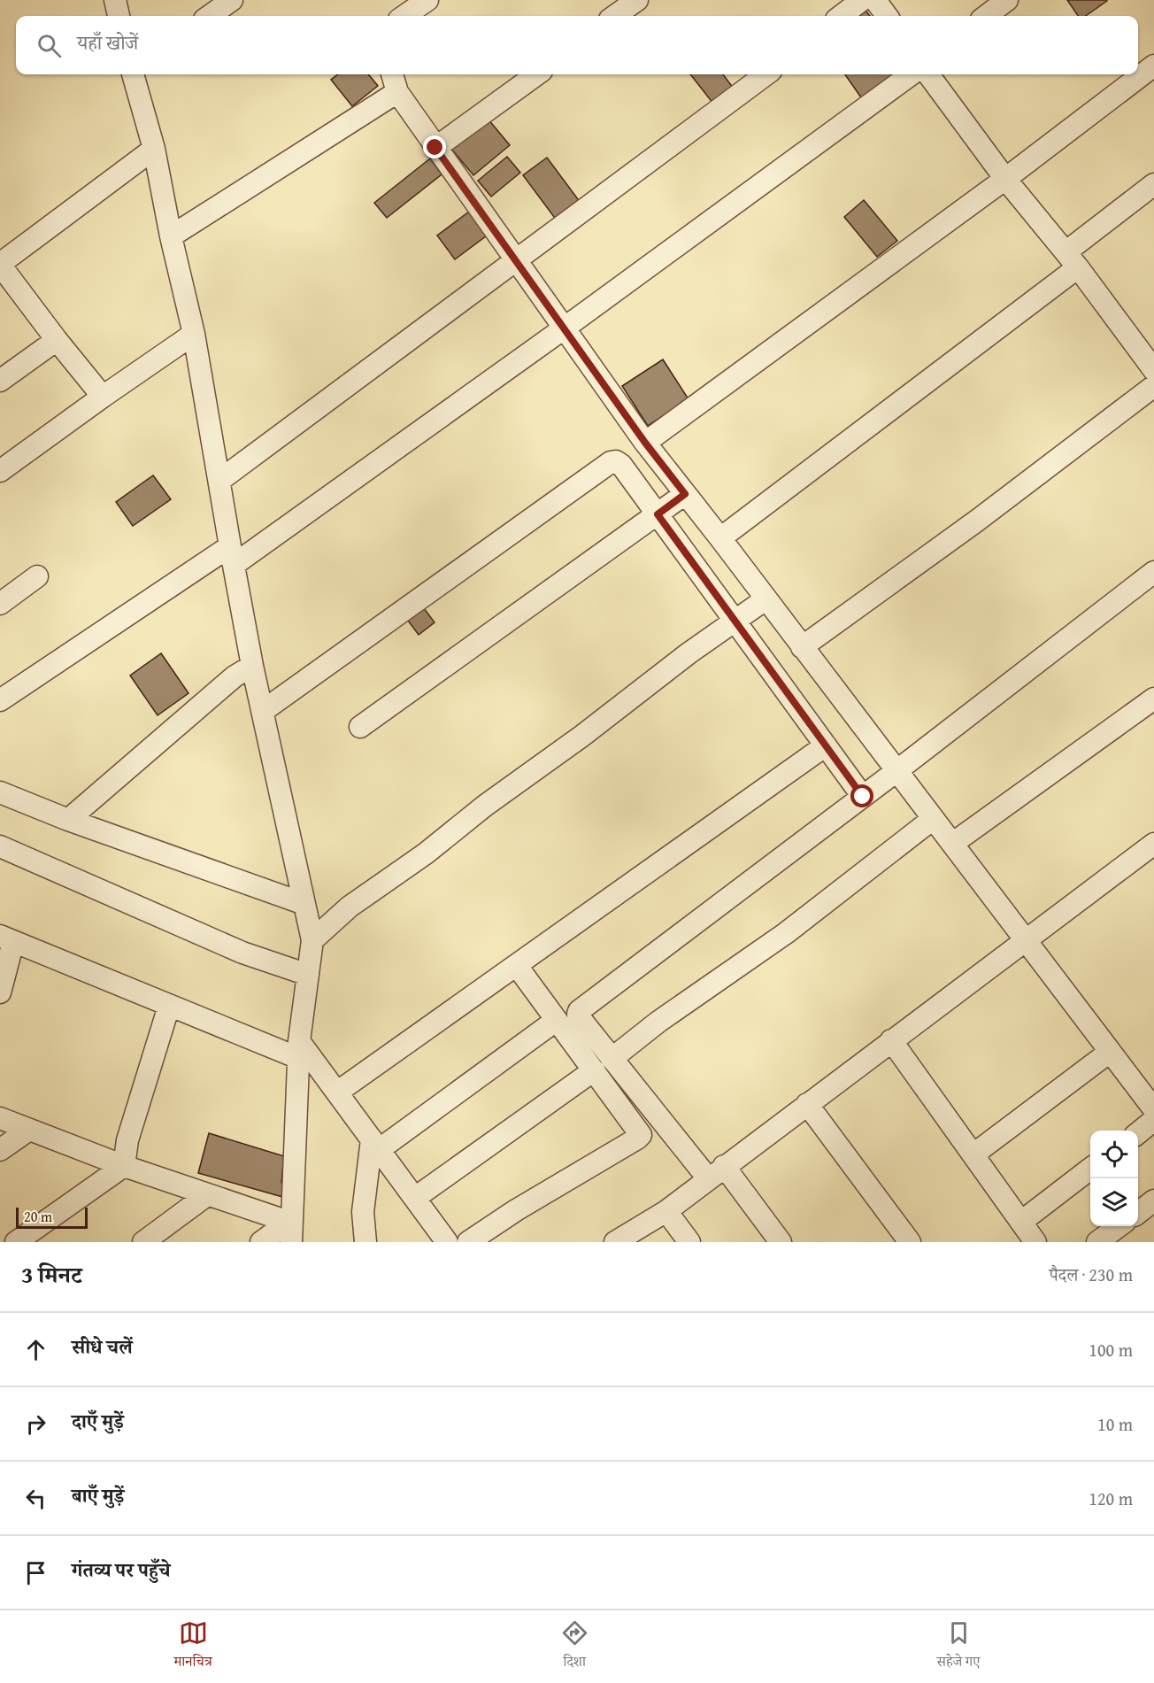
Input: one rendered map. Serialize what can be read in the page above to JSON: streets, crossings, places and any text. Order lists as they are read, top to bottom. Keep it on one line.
{"scale_bar":"20 m","page":{"search":"यहाँ खोजें","scale":"20 m","heading":["3 मिनट","पैदल · 230 m"],"list":[["सीधे चलें","100 m"],["दाएँ मुड़ें","10 m"],["बाएँ मुड़ें","120 m"],"गंतव्य पर पहुँचे"],"nav":["मानचित्र","दिशा","सहेजे गए"]}}
